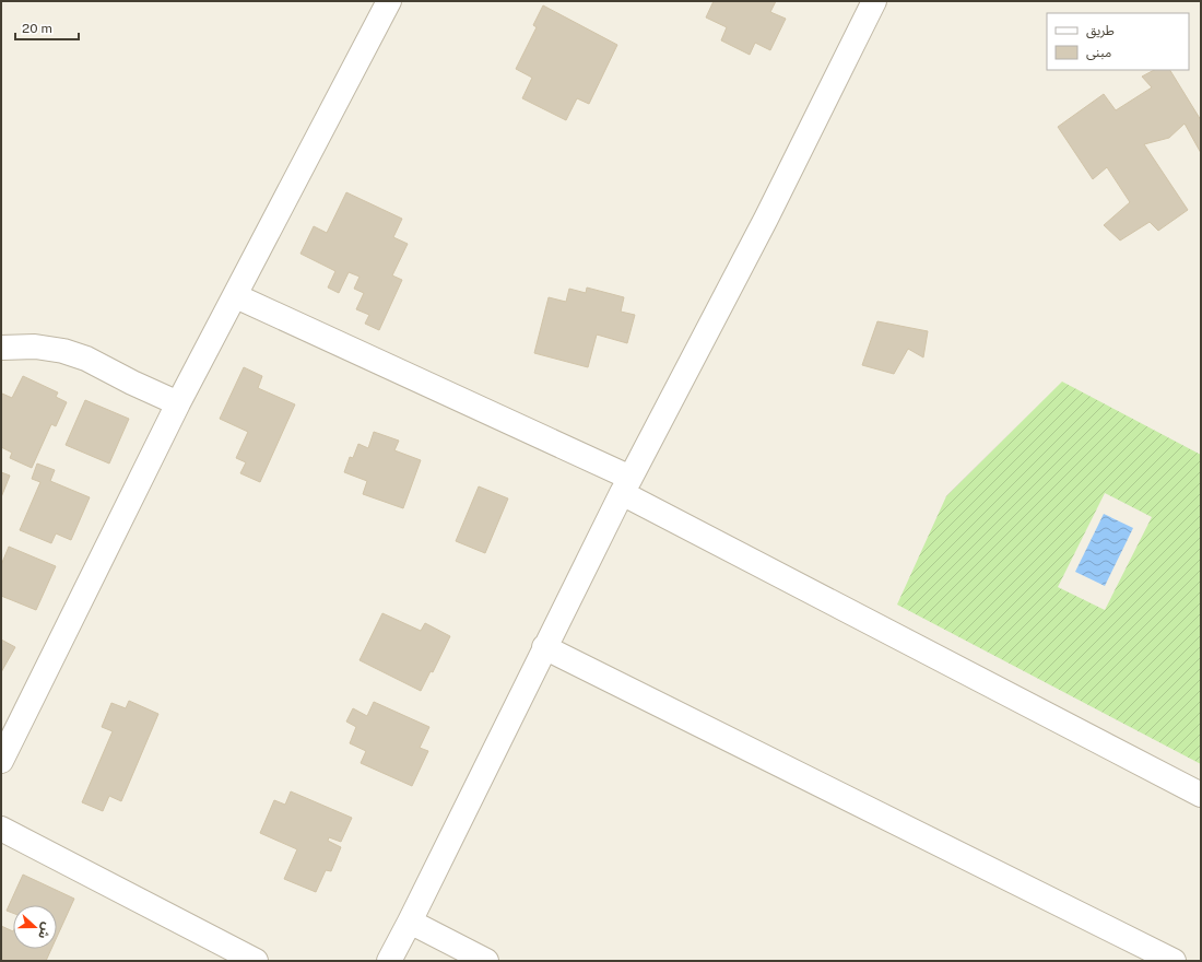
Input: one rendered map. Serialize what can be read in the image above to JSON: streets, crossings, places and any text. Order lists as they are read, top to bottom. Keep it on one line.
{"legend":["طريق","مبنى"],"scale_bar":"20 m","north":"right"}
